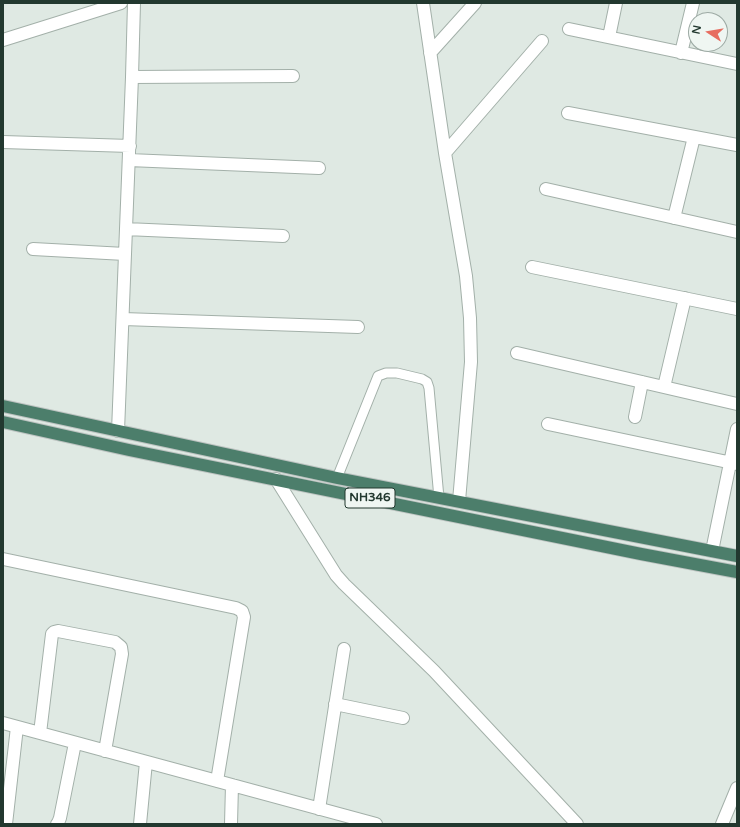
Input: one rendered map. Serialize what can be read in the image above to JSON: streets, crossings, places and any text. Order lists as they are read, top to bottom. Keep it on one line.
{"streets":{"highway":["NH346"]},"north":"left"}
